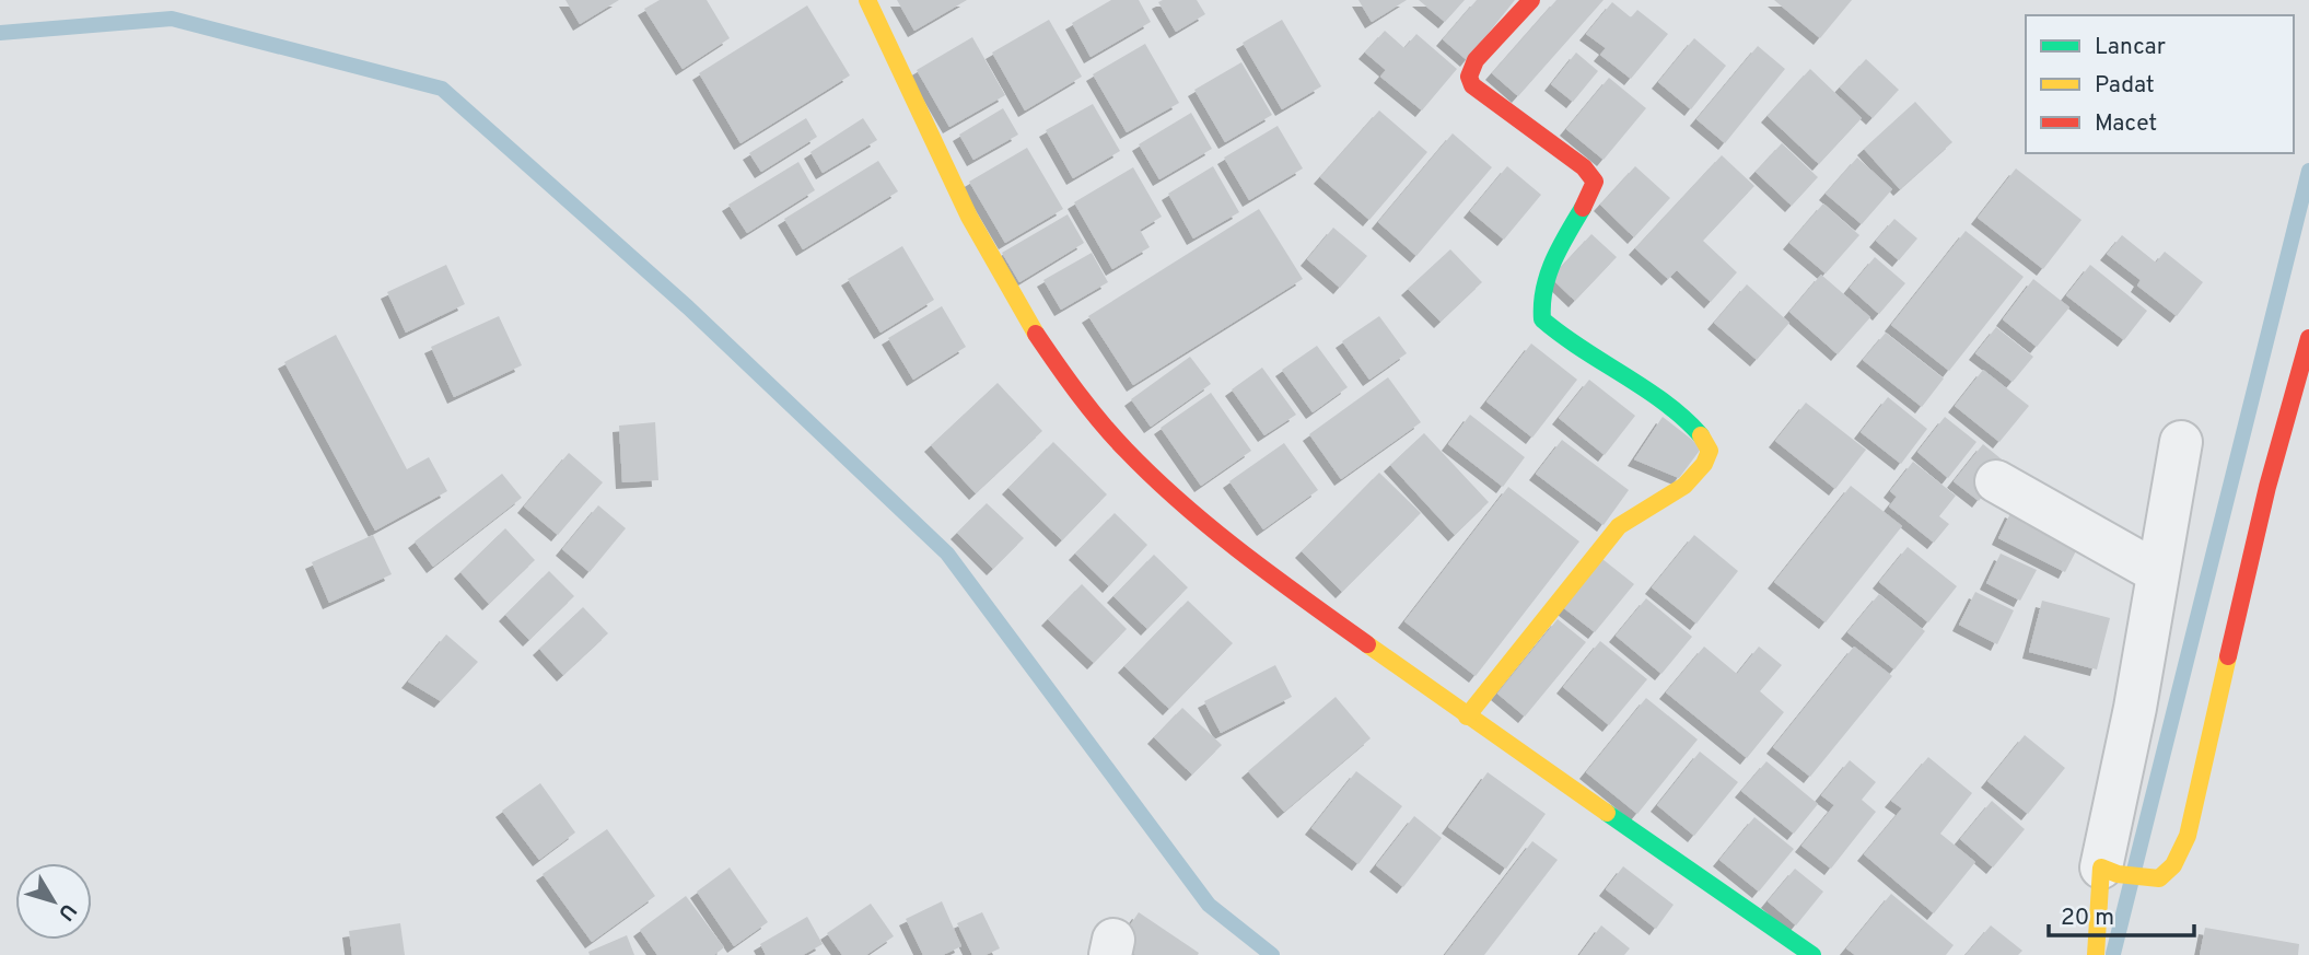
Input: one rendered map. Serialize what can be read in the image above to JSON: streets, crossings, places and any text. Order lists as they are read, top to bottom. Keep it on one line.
{"legend":["Lancar","Padat","Macet"],"scale_bar":"20 m","north":"bottom right"}
